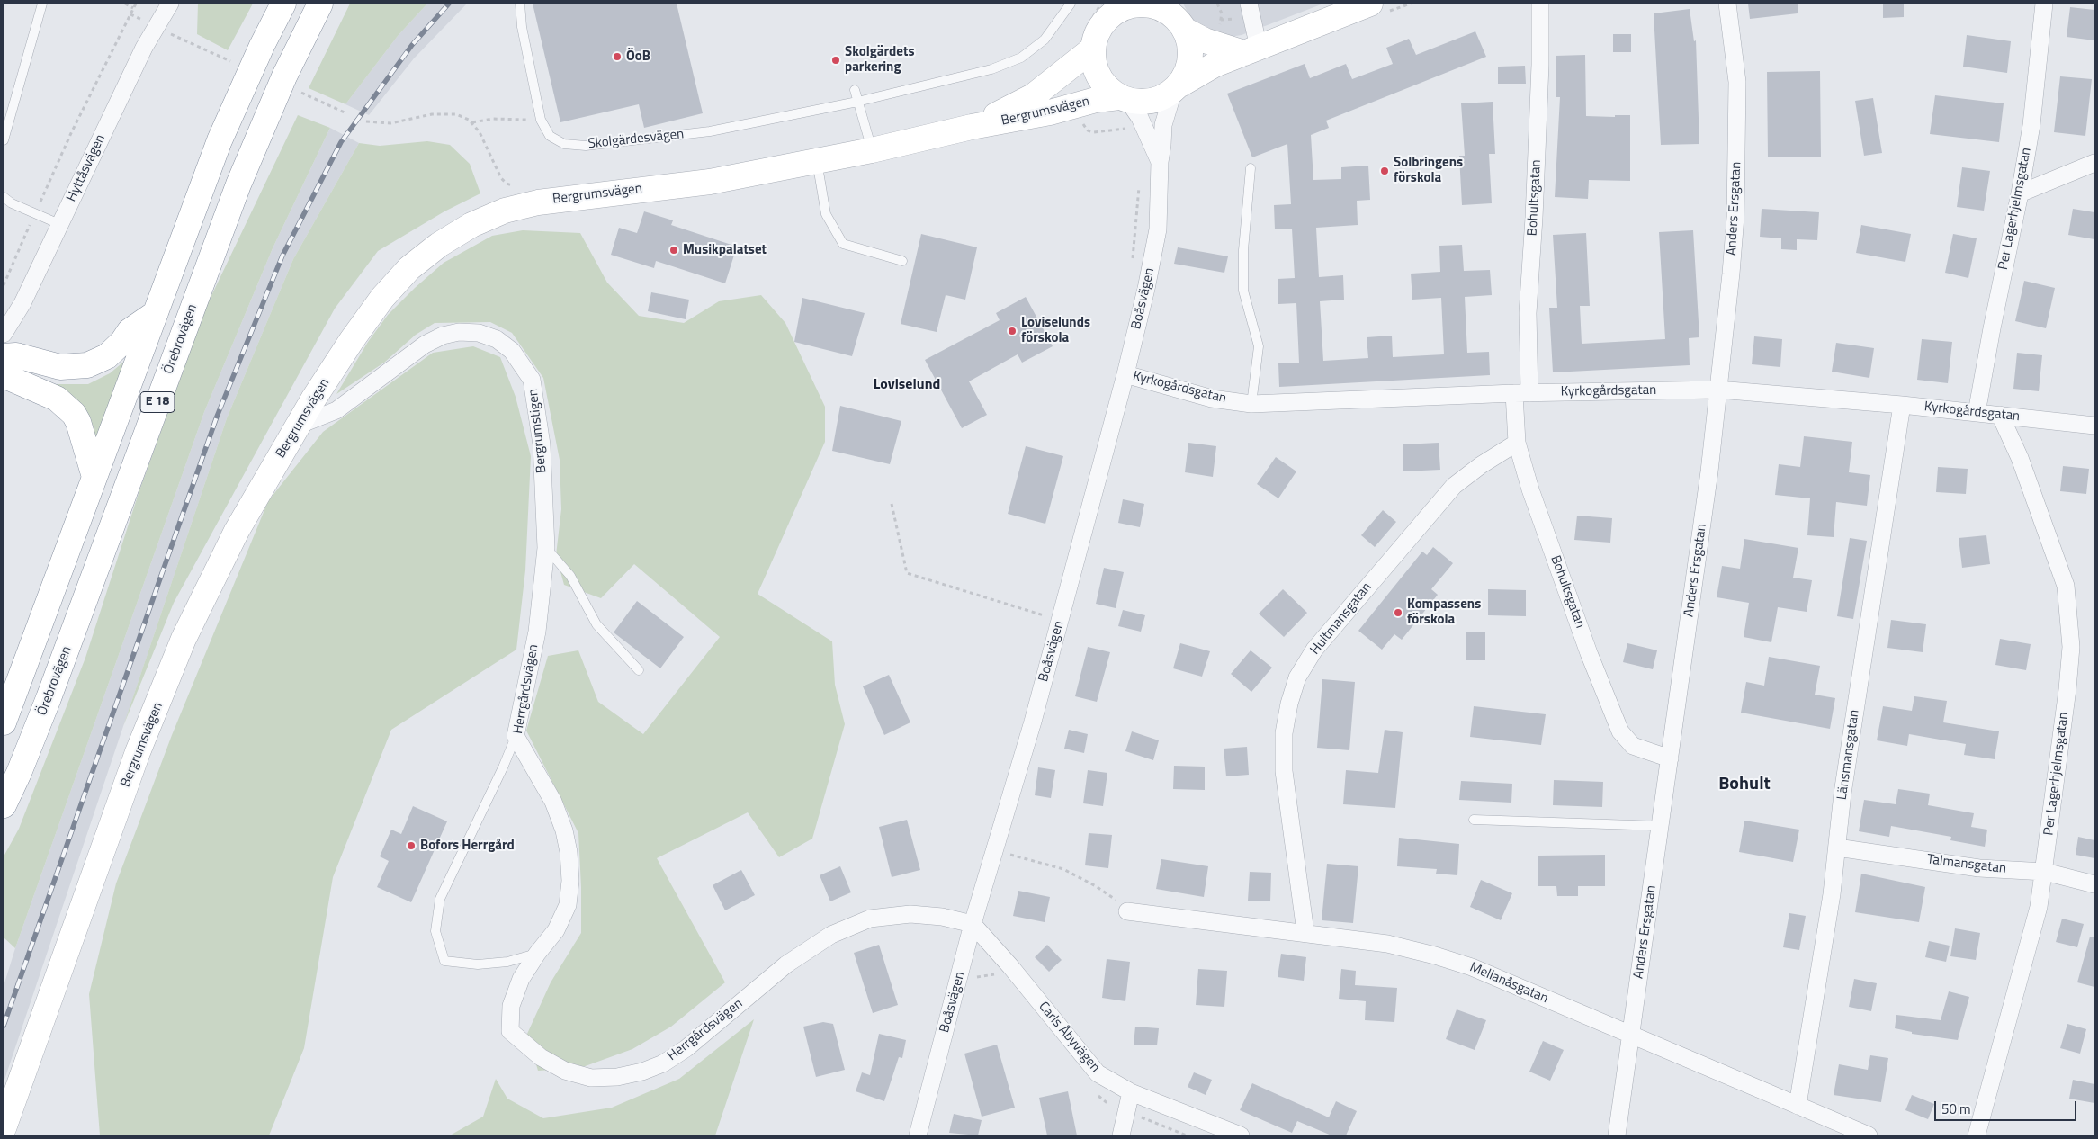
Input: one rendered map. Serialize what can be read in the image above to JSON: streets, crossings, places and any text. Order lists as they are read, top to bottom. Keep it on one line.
{"streets":{"main road":["Bergrumsvägen","Örebrovägen","E 18"],"street":["Hyttåsvägen","Bohultsgatan","Anders Ersgatan","Per Lagerhjelmsgatan","Boåsvägen","Kyrkogårdsgatan","Bergrumstigen","Hultmansgatan","Herrgårdsvägen","Länsmansgatan","Talmansgatan","Mellanåsgatan","Carls Åbyvägen"],"lane":["Skolgärdesvägen"]},"crossings":[["Bergrumsvägen","Boåsvägen"],["Bergrumsvägen","Bergrumstigen"],["Bohultsgatan","Anders Ersgatan"],["Bohultsgatan","Kyrkogårdsgatan"],["Bohultsgatan","Hultmansgatan"],["Anders Ersgatan","Kyrkogårdsgatan"],["Anders Ersgatan","Mellanåsgatan"],["Per Lagerhjelmsgatan","Kyrkogårdsgatan"],["Per Lagerhjelmsgatan","Talmansgatan"],["Boåsvägen","Kyrkogårdsgatan"],["Boåsvägen","Herrgårdsvägen"],["Boåsvägen","Carls Åbyvägen"],["Kyrkogårdsgatan","Länsmansgatan"],["Bergrumstigen","Herrgårdsvägen"],["Hultmansgatan","Mellanåsgatan"],["Herrgårdsvägen","Carls Åbyvägen"],["Länsmansgatan","Talmansgatan"],["Länsmansgatan","Mellanåsgatan"]],"districts":["Loviselund","Bohult"],"places":["ÖoB","Skolgärdets parkering","Solbringens förskola","Musikpalatset","Loviselunds förskola","Kompassens förskola","Bofors Herrgård"],"scale_bar":"50 m"}
